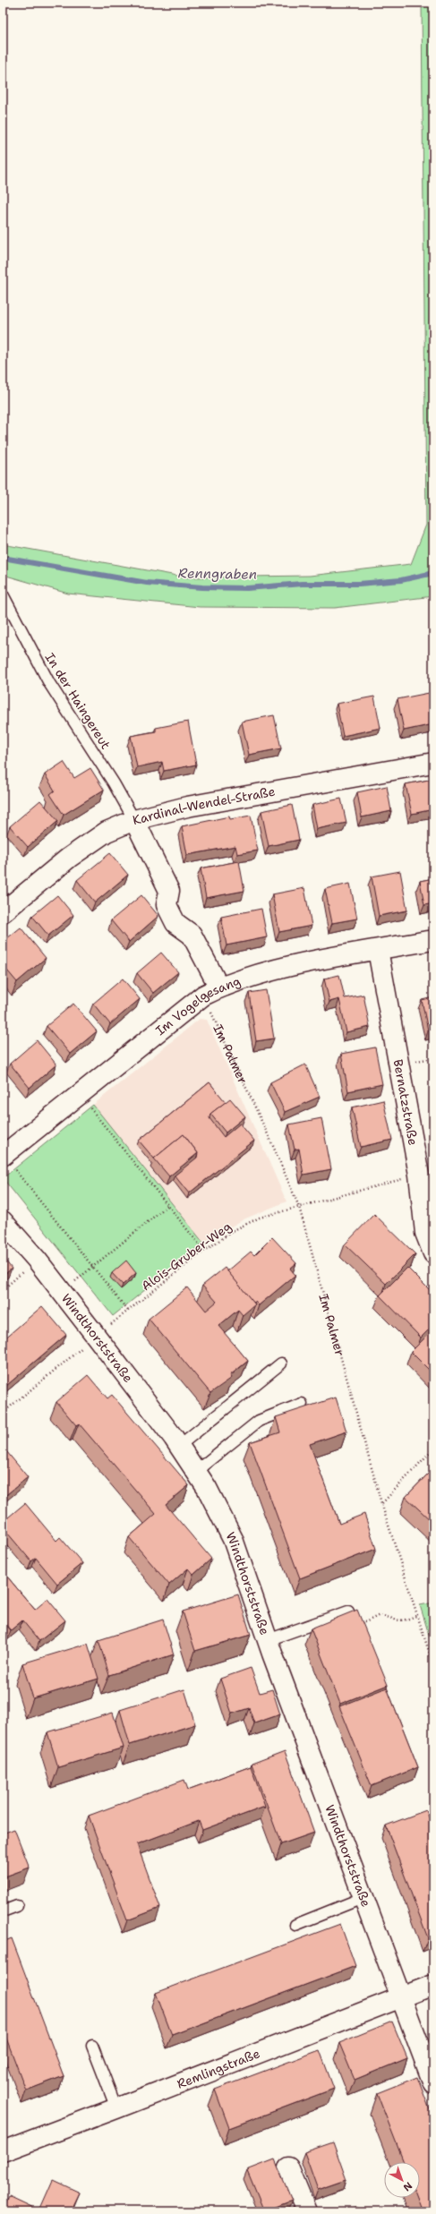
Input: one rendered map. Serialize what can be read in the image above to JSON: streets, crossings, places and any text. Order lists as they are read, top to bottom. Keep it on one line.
{"streets":{"street":["Kardinal-Wendel-Straße","Im Vogelgesang","Bernatzstraße","Windthorststraße","Remlingstraße"],"lane":["In der Haingereut"],"path":["Im Palmer","Alois-Gruber-Weg"]},"crossings":[["In der Haingereut","Kardinal-Wendel-Straße"],["Im Vogelgesang","Im Palmer"],["Im Vogelgesang","Bernatzstraße"],["Im Palmer","Alois-Gruber-Weg"],["Bernatzstraße","Alois-Gruber-Weg"],["Alois-Gruber-Weg","Windthorststraße"],["Windthorststraße","Remlingstraße"]],"water":["Renngraben"],"north":"bottom right"}
